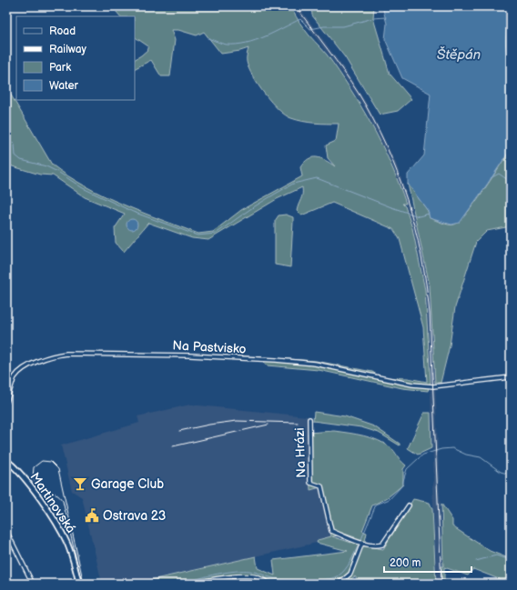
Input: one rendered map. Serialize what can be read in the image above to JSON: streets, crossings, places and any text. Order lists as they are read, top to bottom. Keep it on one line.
{"streets":{"street":["Na Pastvisko","Na Hrázi","Martinovská"]},"water":["Štěpán"],"places":{"bar":["Garage Club"],"public building":["Ostrava 23"]},"legend":["Road","Railway","Park","Water"],"scale_bar":"200 m"}
